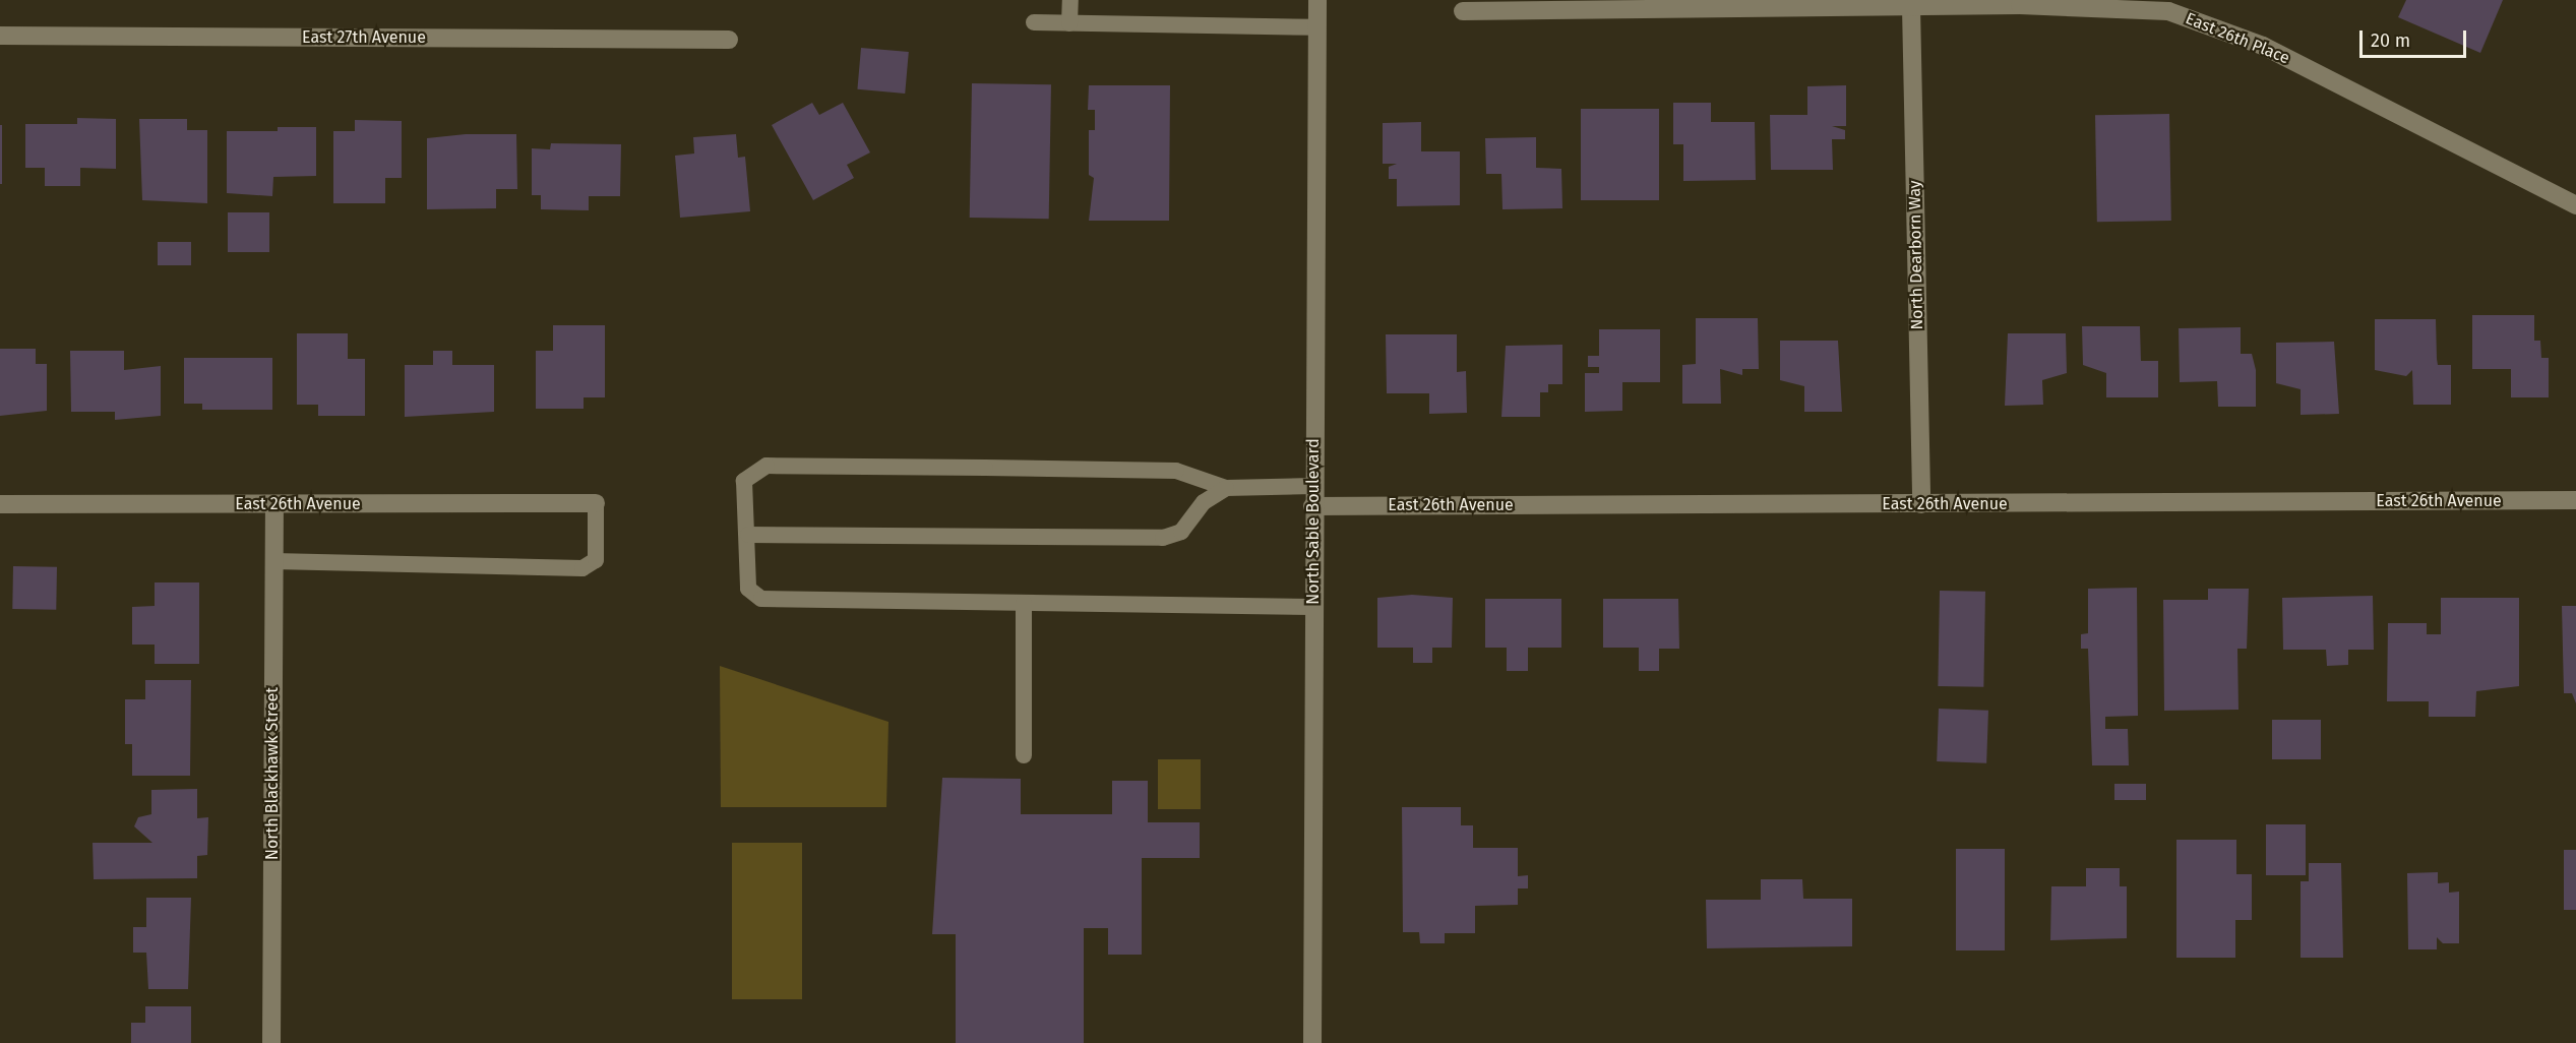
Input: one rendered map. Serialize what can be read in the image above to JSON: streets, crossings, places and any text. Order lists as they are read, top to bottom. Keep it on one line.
{"streets":{"street":["East 27th Avenue","East 26th Place","North Dearborn Way","East 26th Avenue","North Sable Boulevard","North Blackhawk Street"]},"crossings":[["East 26th Place","North Dearborn Way"],["North Dearborn Way","East 26th Avenue"],["East 26th Avenue","North Sable Boulevard"],["East 26th Avenue","North Blackhawk Street"]],"scale_bar":"20 m"}
